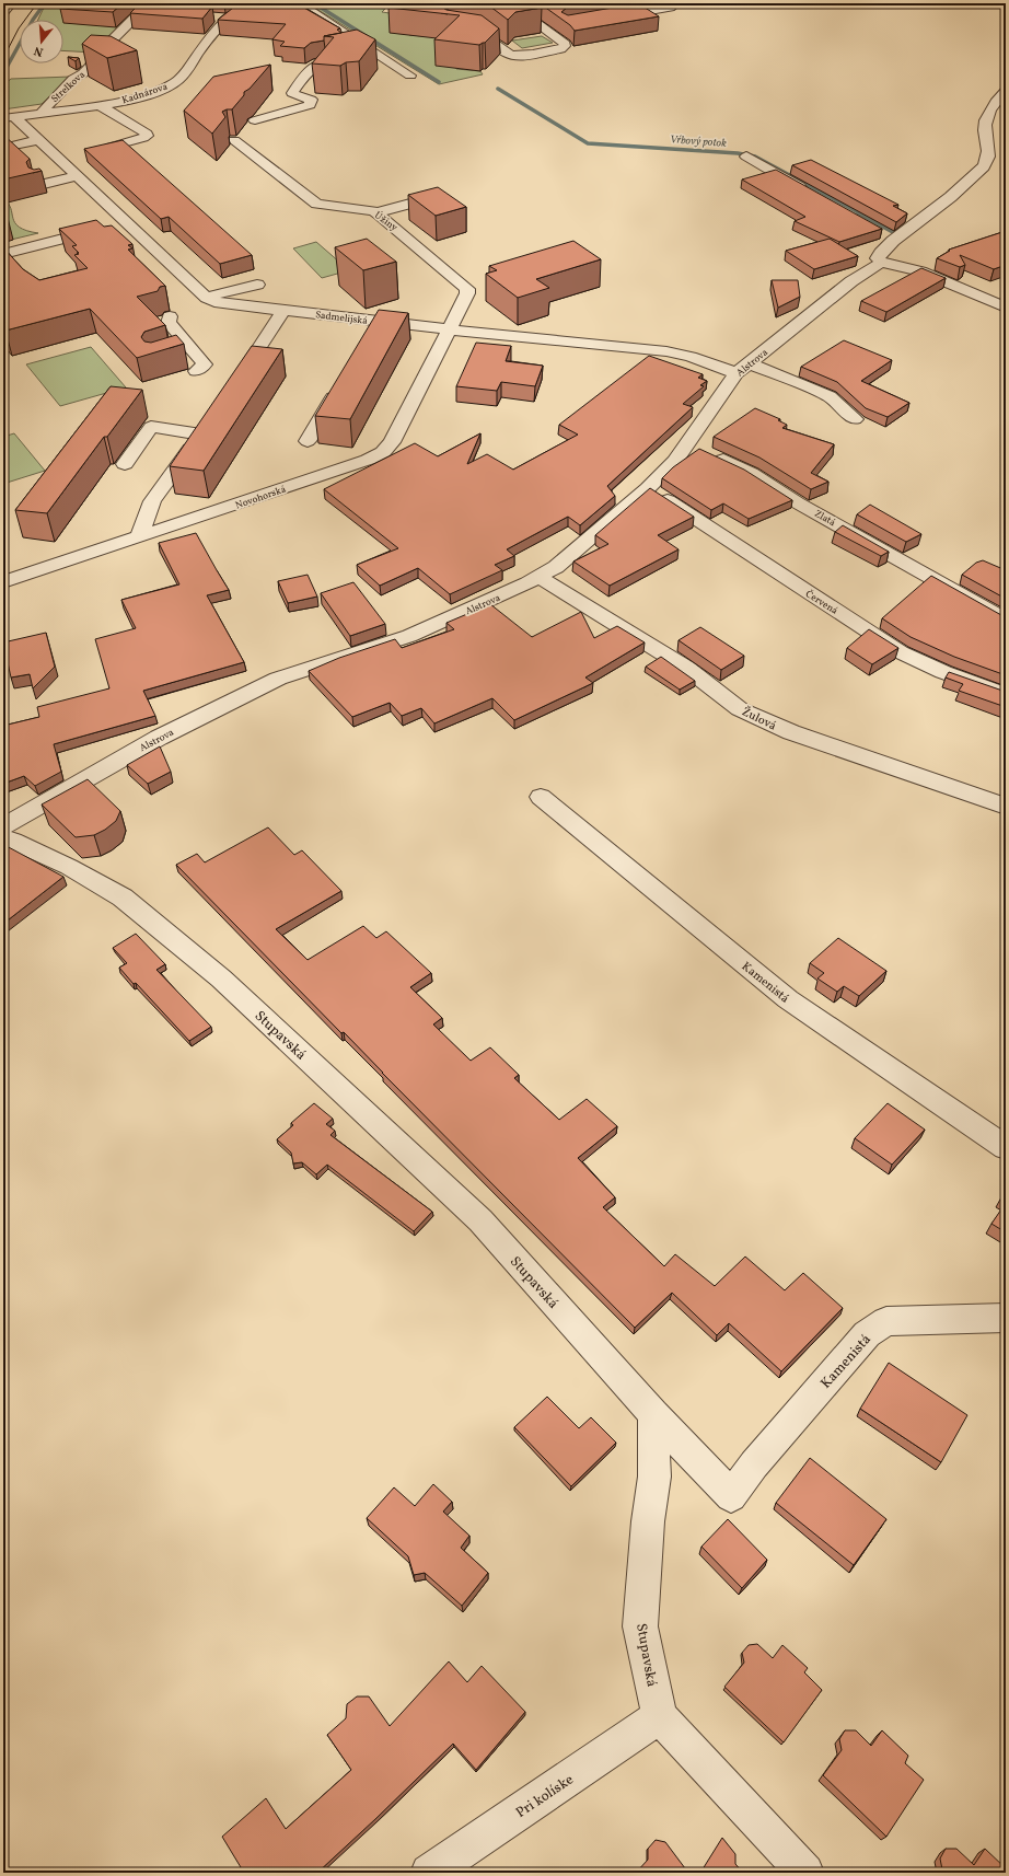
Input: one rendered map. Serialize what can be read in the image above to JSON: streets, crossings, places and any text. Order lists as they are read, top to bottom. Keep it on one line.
{"streets":{"street":["Strelkova","Kadnárova","Úžiny","Sadmelijská","Alstrova","Novohorská","Zlatá","Červená","Žulová","Kamenistá","Stupavská","Pri kolíske"]},"crossings":[["Strelkova","Kadnárova"],["Kadnárova","Sadmelijská"],["Úžiny","Sadmelijská"],["Úžiny","Novohorská"],["Sadmelijská","Alstrova"],["Sadmelijská","Novohorská"],["Alstrova","Zlatá"],["Alstrova","Červená"],["Alstrova","Žulová"],["Kamenistá","Stupavská"],["Stupavská","Pri kolíske"]],"water":["Vŕbový potok"],"north":"bottom"}
